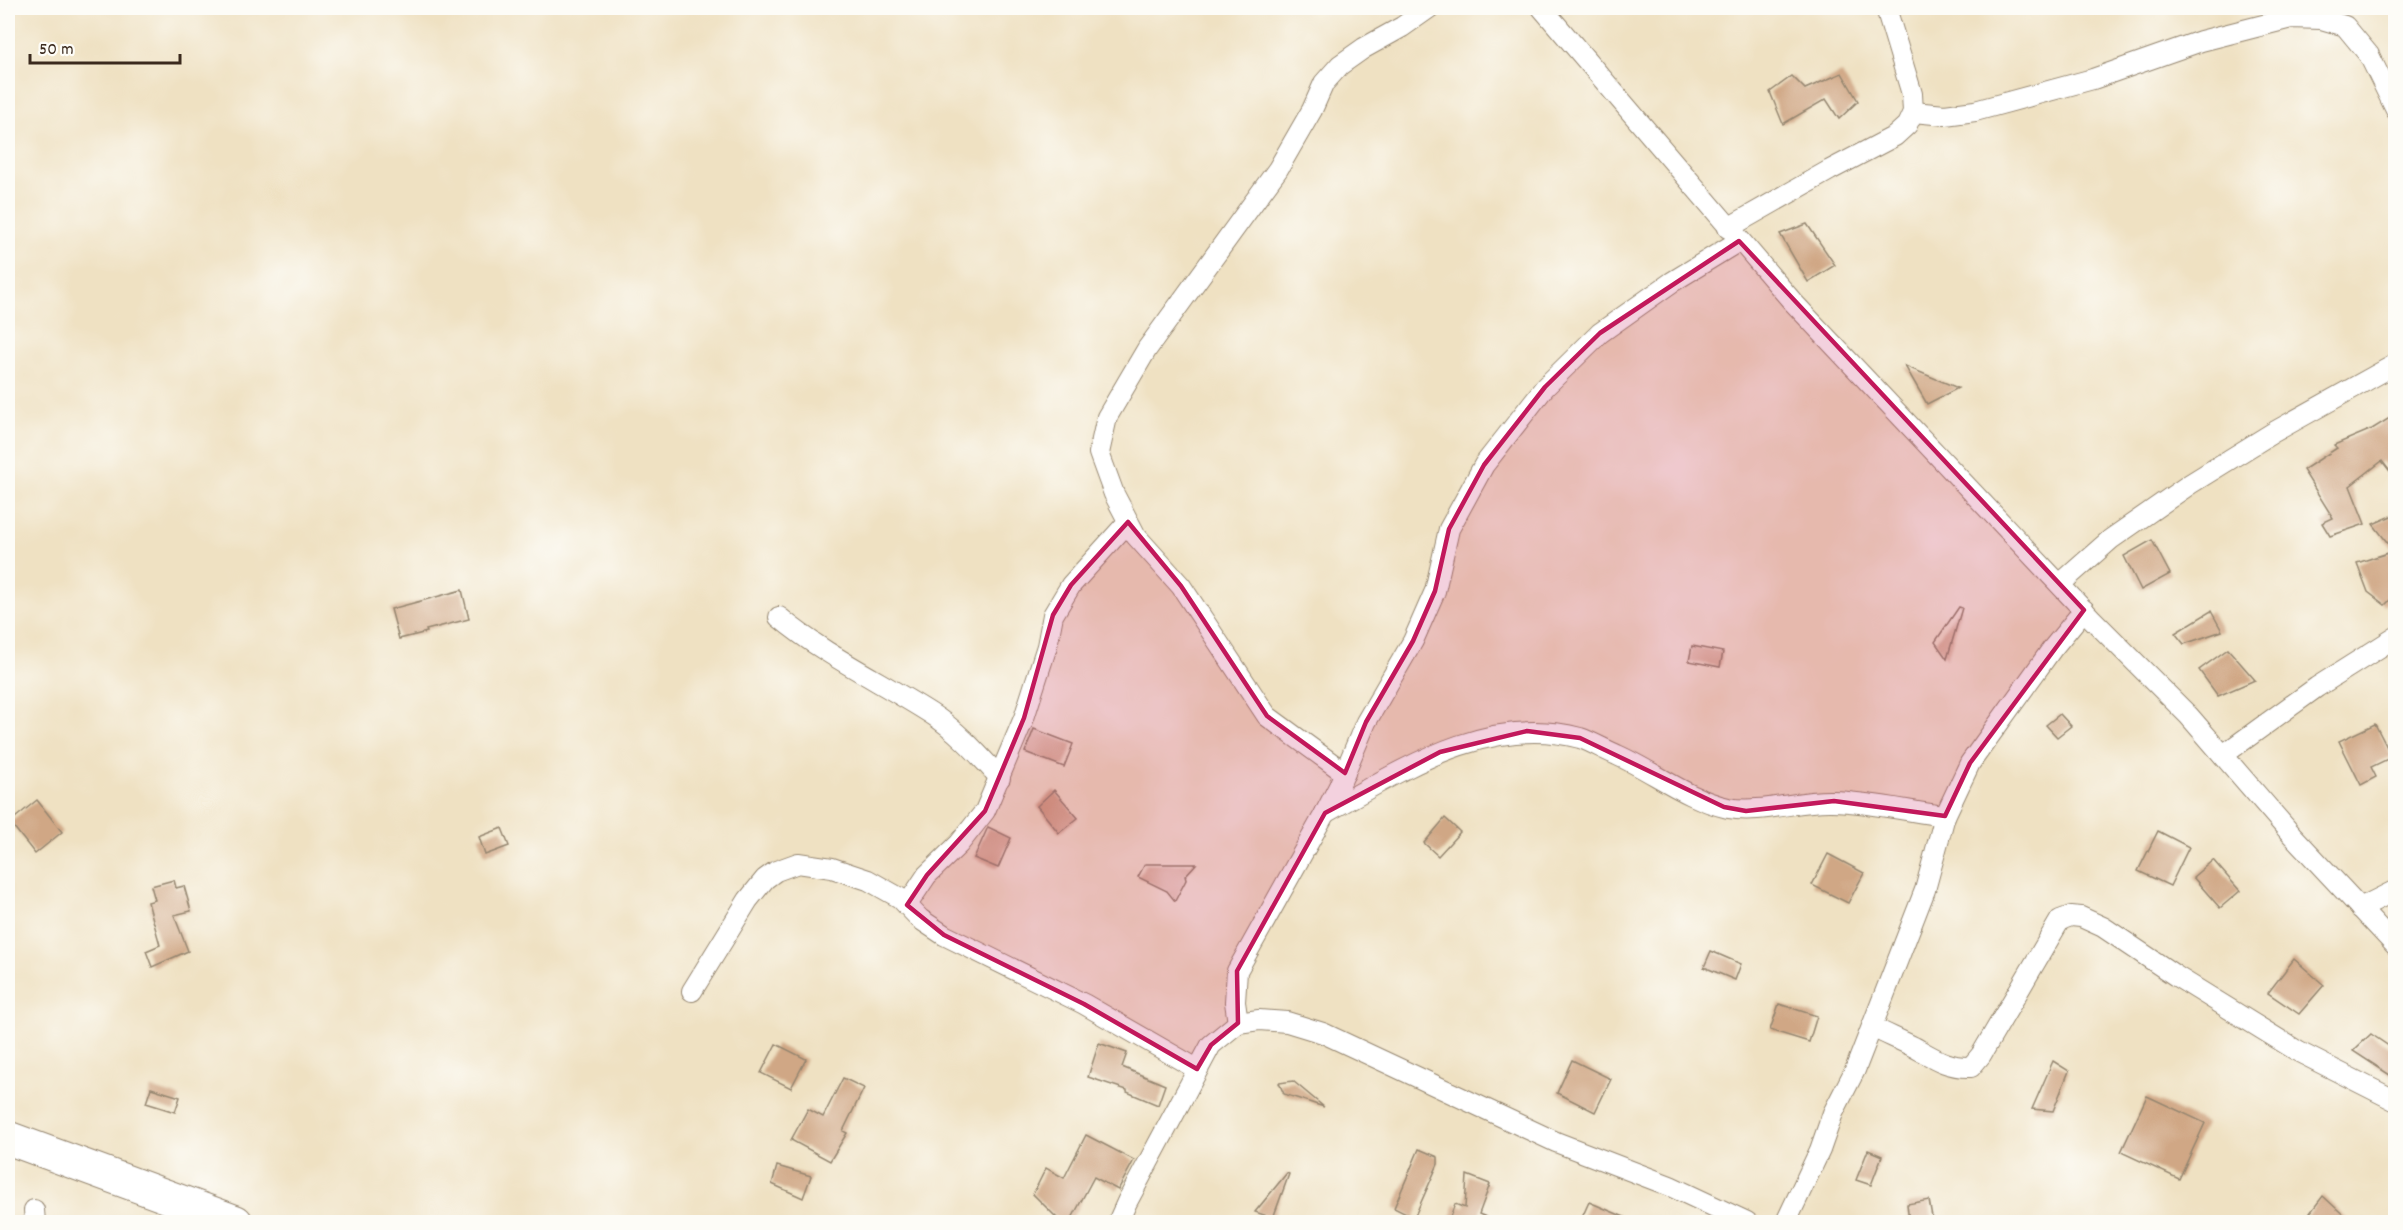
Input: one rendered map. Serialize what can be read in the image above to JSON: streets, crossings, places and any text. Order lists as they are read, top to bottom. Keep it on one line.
{"scale_bar":"50 m"}
